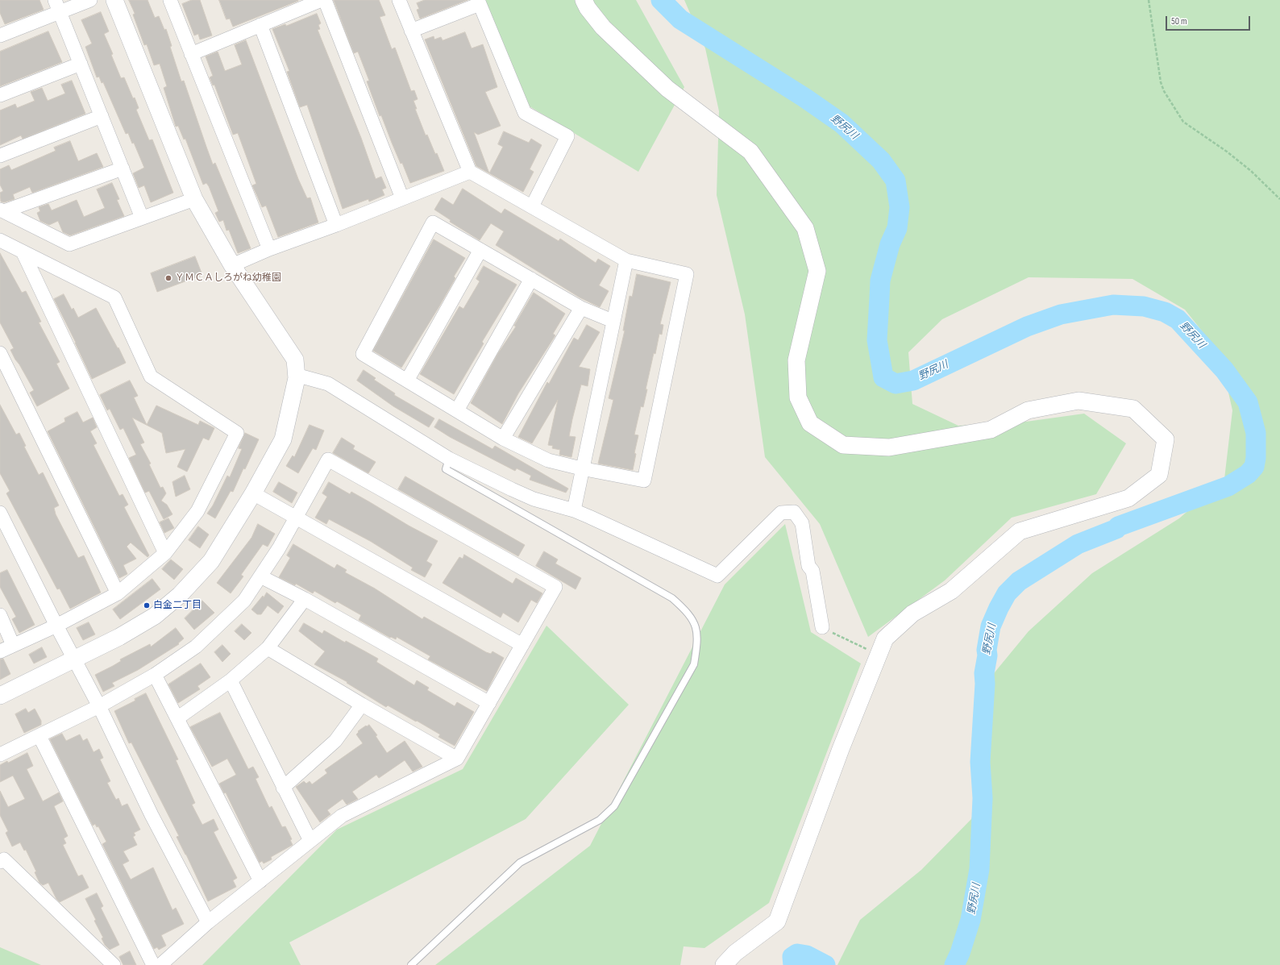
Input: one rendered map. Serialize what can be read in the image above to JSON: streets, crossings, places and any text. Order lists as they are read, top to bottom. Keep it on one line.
{"water":["野尻川"],"places":["ＹＭＣＡしろがね幼稚園","白金二丁目"],"scale_bar":"50 m"}
